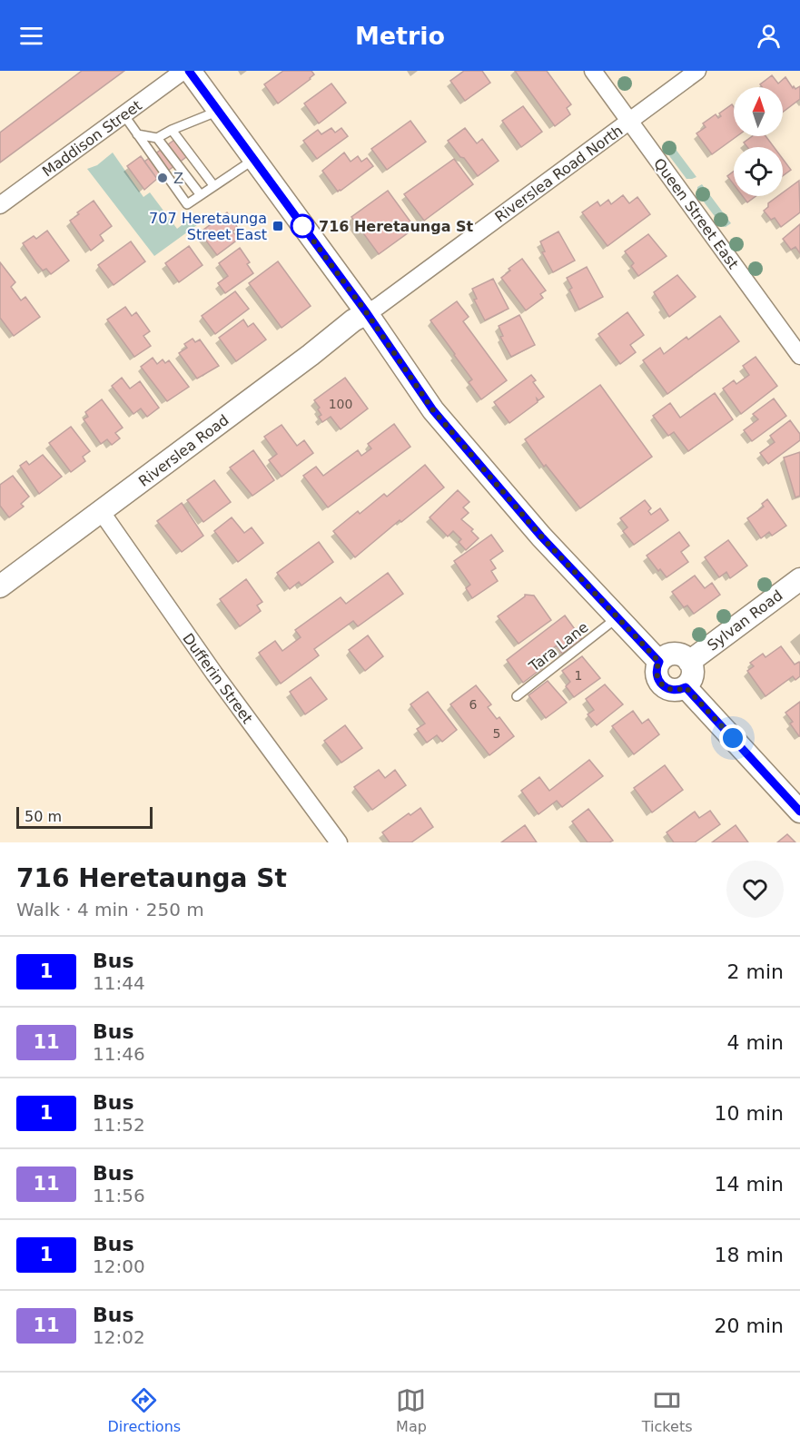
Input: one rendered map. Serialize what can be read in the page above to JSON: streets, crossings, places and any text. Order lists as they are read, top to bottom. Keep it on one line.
{"streets":{"main road":["Riverslea Road","Sylvan Road"],"street":["Maddison Street","Riverslea Road North","Queen Street East","Dufferin Street"],"lane":["Tara Lane"]},"crossings":[["Riverslea Road North","Queen Street East"],["Riverslea Road North","Riverslea Road"],["Riverslea Road","Dufferin Street"]],"places":{"other":["Z","716 Heretaunga St"],"transit":["707 Heretaunga Street East"]},"lines":["bus line 1"],"house_numbers":["100","1","6","5"],"scale_bar":"50 m","north":"top","page":{"header":"Metrio","scale":"50 m","heading":["716 Heretaunga St","Walk · 4 min · 250 m"],"list":[{"mark":"1","name":"Bus","note":"11:44","value":"2 min"},{"mark":"11","name":"Bus","note":"11:46","value":"4 min"},{"mark":"1","name":"Bus","note":"11:52","value":"10 min"},{"mark":"11","name":"Bus","note":"11:56","value":"14 min"},{"mark":"1","name":"Bus","note":"12:00","value":"18 min"},{"mark":"11","name":"Bus","note":"12:02","value":"20 min"}],"tabs":["Directions","Map","Tickets"]}}
